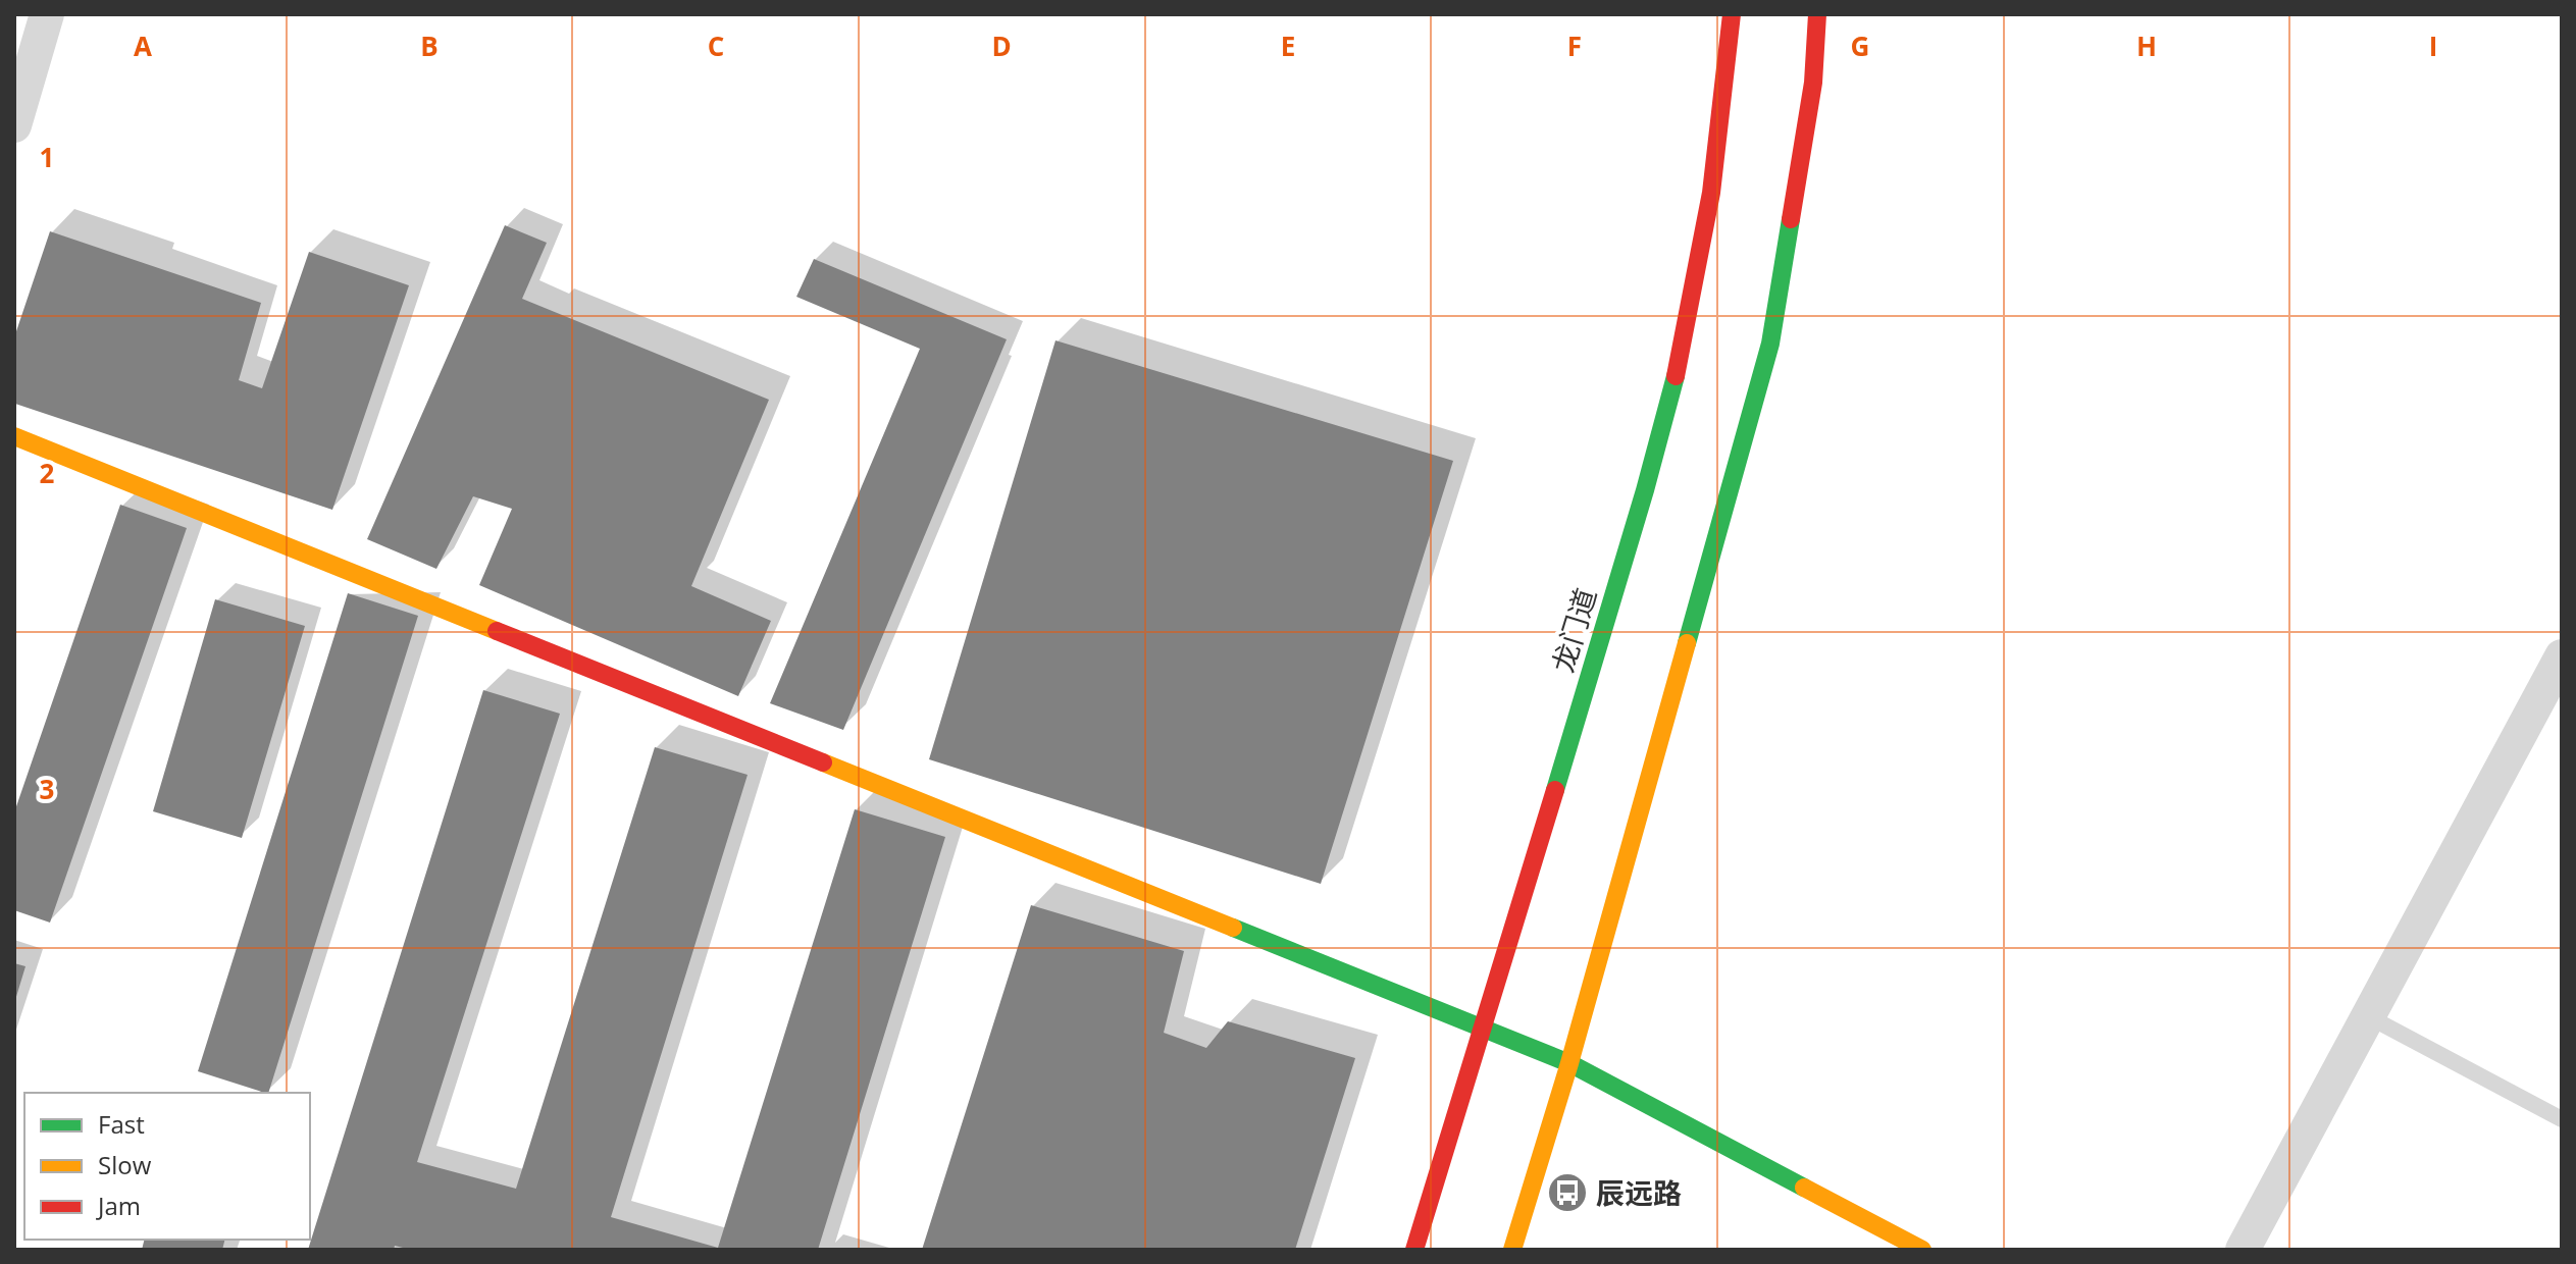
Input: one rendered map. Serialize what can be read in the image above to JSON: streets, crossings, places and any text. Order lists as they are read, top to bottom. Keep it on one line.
{"streets":{"main road":["龙门道"]},"places":{"bus stop":["辰远路"]},"legend":["Fast","Slow","Jam"],"grid":{"columns":["A","B","C","D","E","F","G","H","I"],"rows":["1","2","3"]}}
